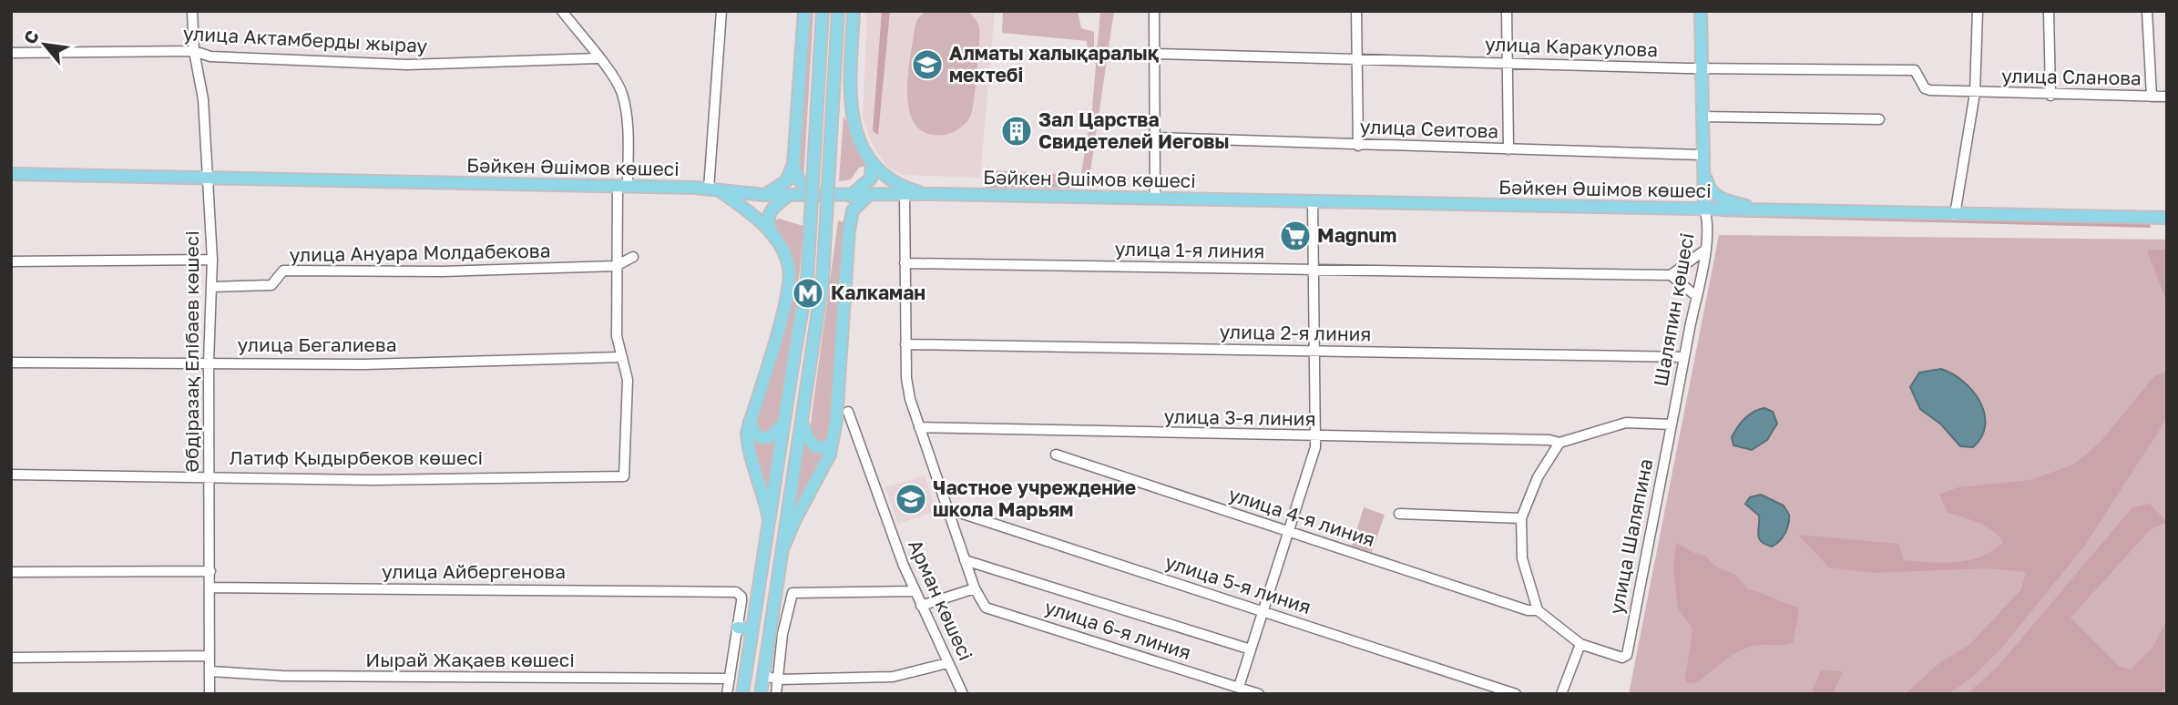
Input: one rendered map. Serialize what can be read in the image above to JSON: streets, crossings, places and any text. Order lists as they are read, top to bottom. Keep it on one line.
{"streets":{"main road":["Бәйкен Әшімов көшесі","Шаляпин көшесі"],"street":["улица Актамберды жырау","улица Каракулова","улица Сланова","улица Сеитова","улица 1-я линия","улица Ануара Молдабекова","улица 2-я линия","улица Бегалиева","Әбдіразақ Елібаев көшесі","улица 3-я линия","Латиф Қыдырбеков көшесі","улица 4-я линия","улица Шаляпина","улица Айбергенова","улица 5-я линия","Арман көшесі","улица 6-я линия","Иырай Жақаев көшесі"]},"crossings":[["улица Актамберды жырау","Әбдіразақ Елібаев көшесі"],["улица Каракулова","улица Сланова"],["улица Каракулова","Шаляпин көшесі"],["улица Сеитова","Шаляпин көшесі"],["Бәйкен Әшімов көшесі","Шаляпин көшесі"],["Бәйкен Әшімов көшесі","Әбдіразақ Елібаев көшесі"],["улица Ануара Молдабекова","Әбдіразақ Елібаев көшесі"],["Шаляпин көшесі","улица 2-я линия"],["Шаляпин көшесі","улица Шаляпина"],["улица Бегалиева","Әбдіразақ Елібаев көшесі"],["улица Бегалиева","Латиф Қыдырбеков көшесі"],["Әбдіразақ Елібаев көшесі","Латиф Қыдырбеков көшесі"],["Әбдіразақ Елібаев көшесі","улица Айбергенова"],["Әбдіразақ Елібаев көшесі","Иырай Жақаев көшесі"]],"places":{"school or university":["Алматы халықаралық мектебі","Частное учреждение школа Марьям"],"building":["Зал Царства Свидетелей Иеговы"],"supermarket":["Magnum"],"metro station":["Калкаман"]},"north":"top left"}
